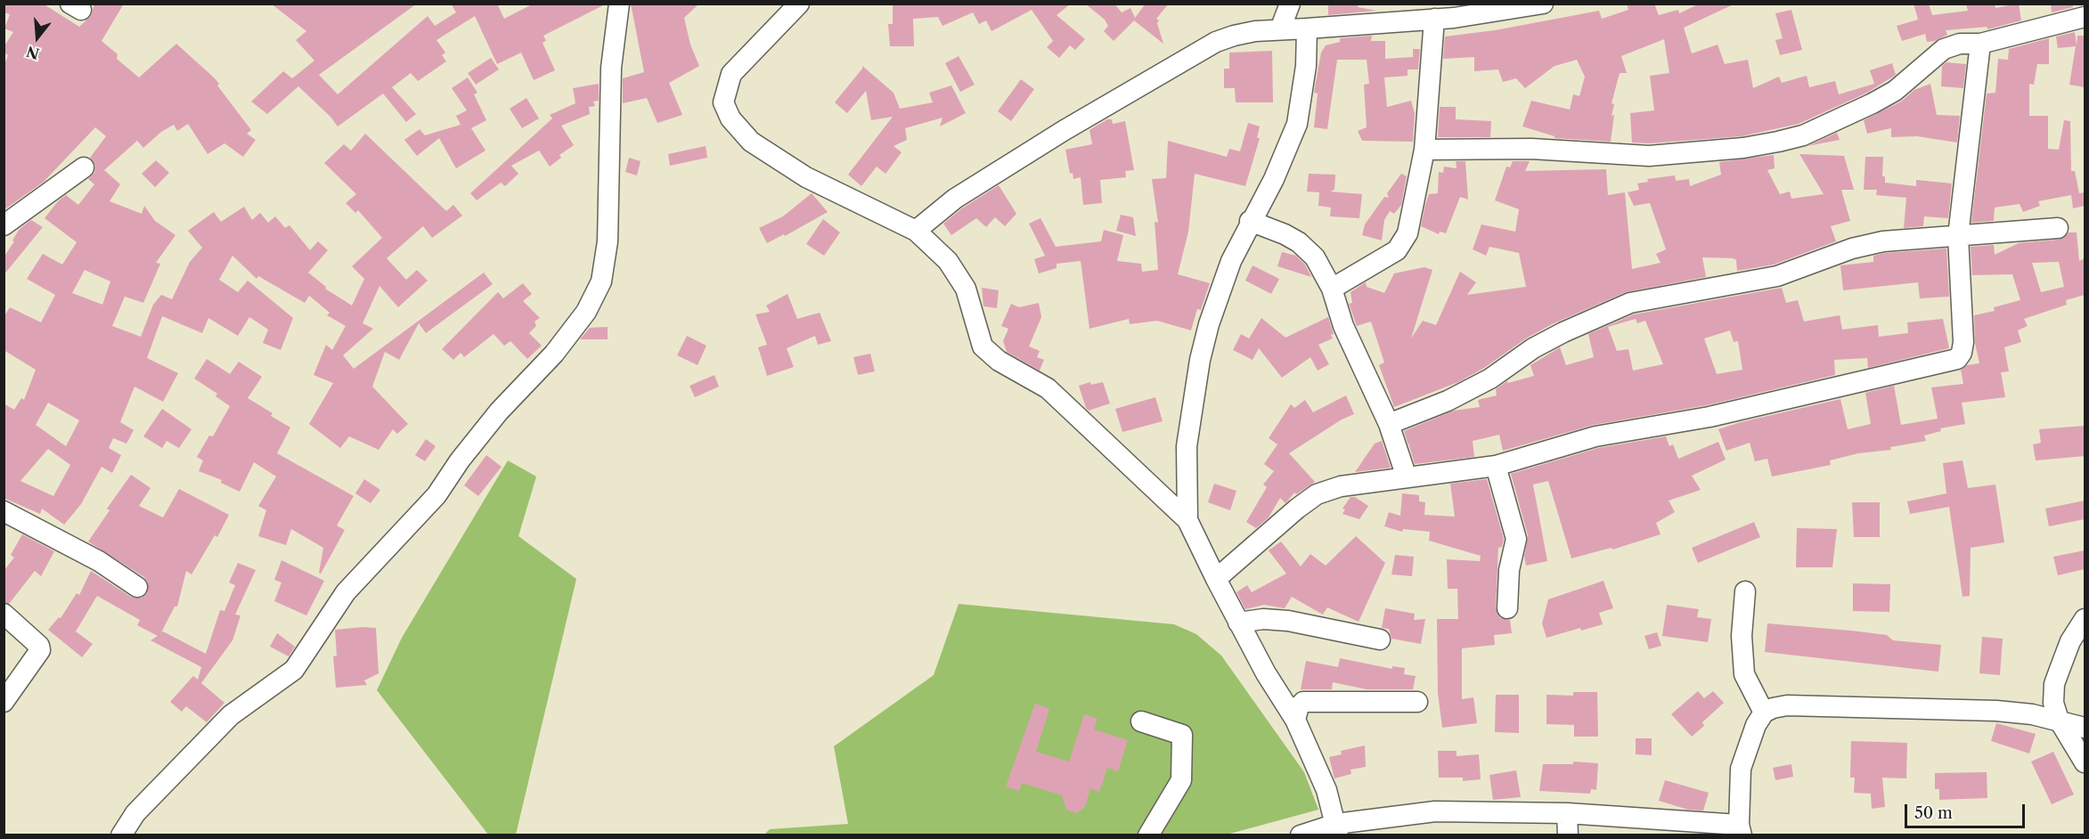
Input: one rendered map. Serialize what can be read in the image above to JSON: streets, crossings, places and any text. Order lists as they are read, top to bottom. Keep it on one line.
{"scale_bar":"50 m","north":"bottom"}
